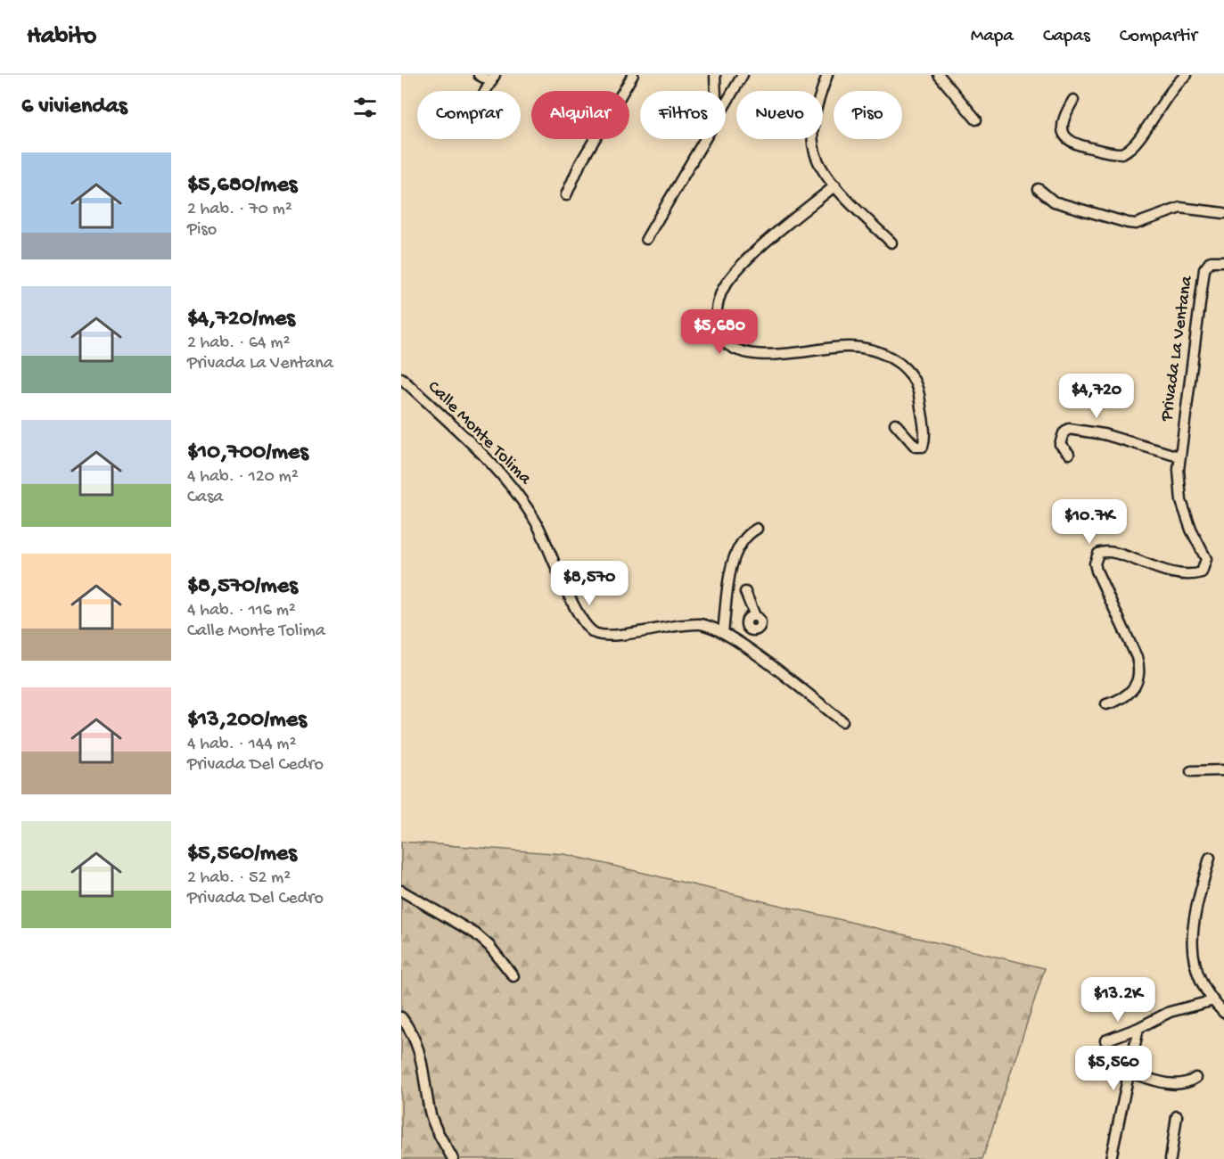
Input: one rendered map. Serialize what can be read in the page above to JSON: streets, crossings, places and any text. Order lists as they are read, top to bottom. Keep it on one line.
{"streets":{"street":["Privada La Ventana","Calle Monte Tolima"]},"page":{"header":"Habito","nav":["Mapa","Capas","Compartir"],"heading":"6 viviendas","chip":["Comprar","Alquilar","Filtros","Nuevo","Piso"],"list":[{"name":"$5,680/mes","note":"2 hab. · 70 m² · Piso"},{"name":"$4,720/mes","note":"2 hab. · 64 m² · Privada La Ventana"},{"name":"$10,700/mes","note":"4 hab. · 120 m² · Casa"},{"name":"$8,570/mes","note":"4 hab. · 116 m² · Calle Monte Tolima"},{"name":"$13,200/mes","note":"4 hab. · 144 m² · Privada Del Cedro"},{"name":"$5,560/mes","note":"2 hab. · 52 m² · Privada Del Cedro"}],"price":["$5,680","$4,720","$10.7K","$8,570","$13.2K","$5,560"]}}
